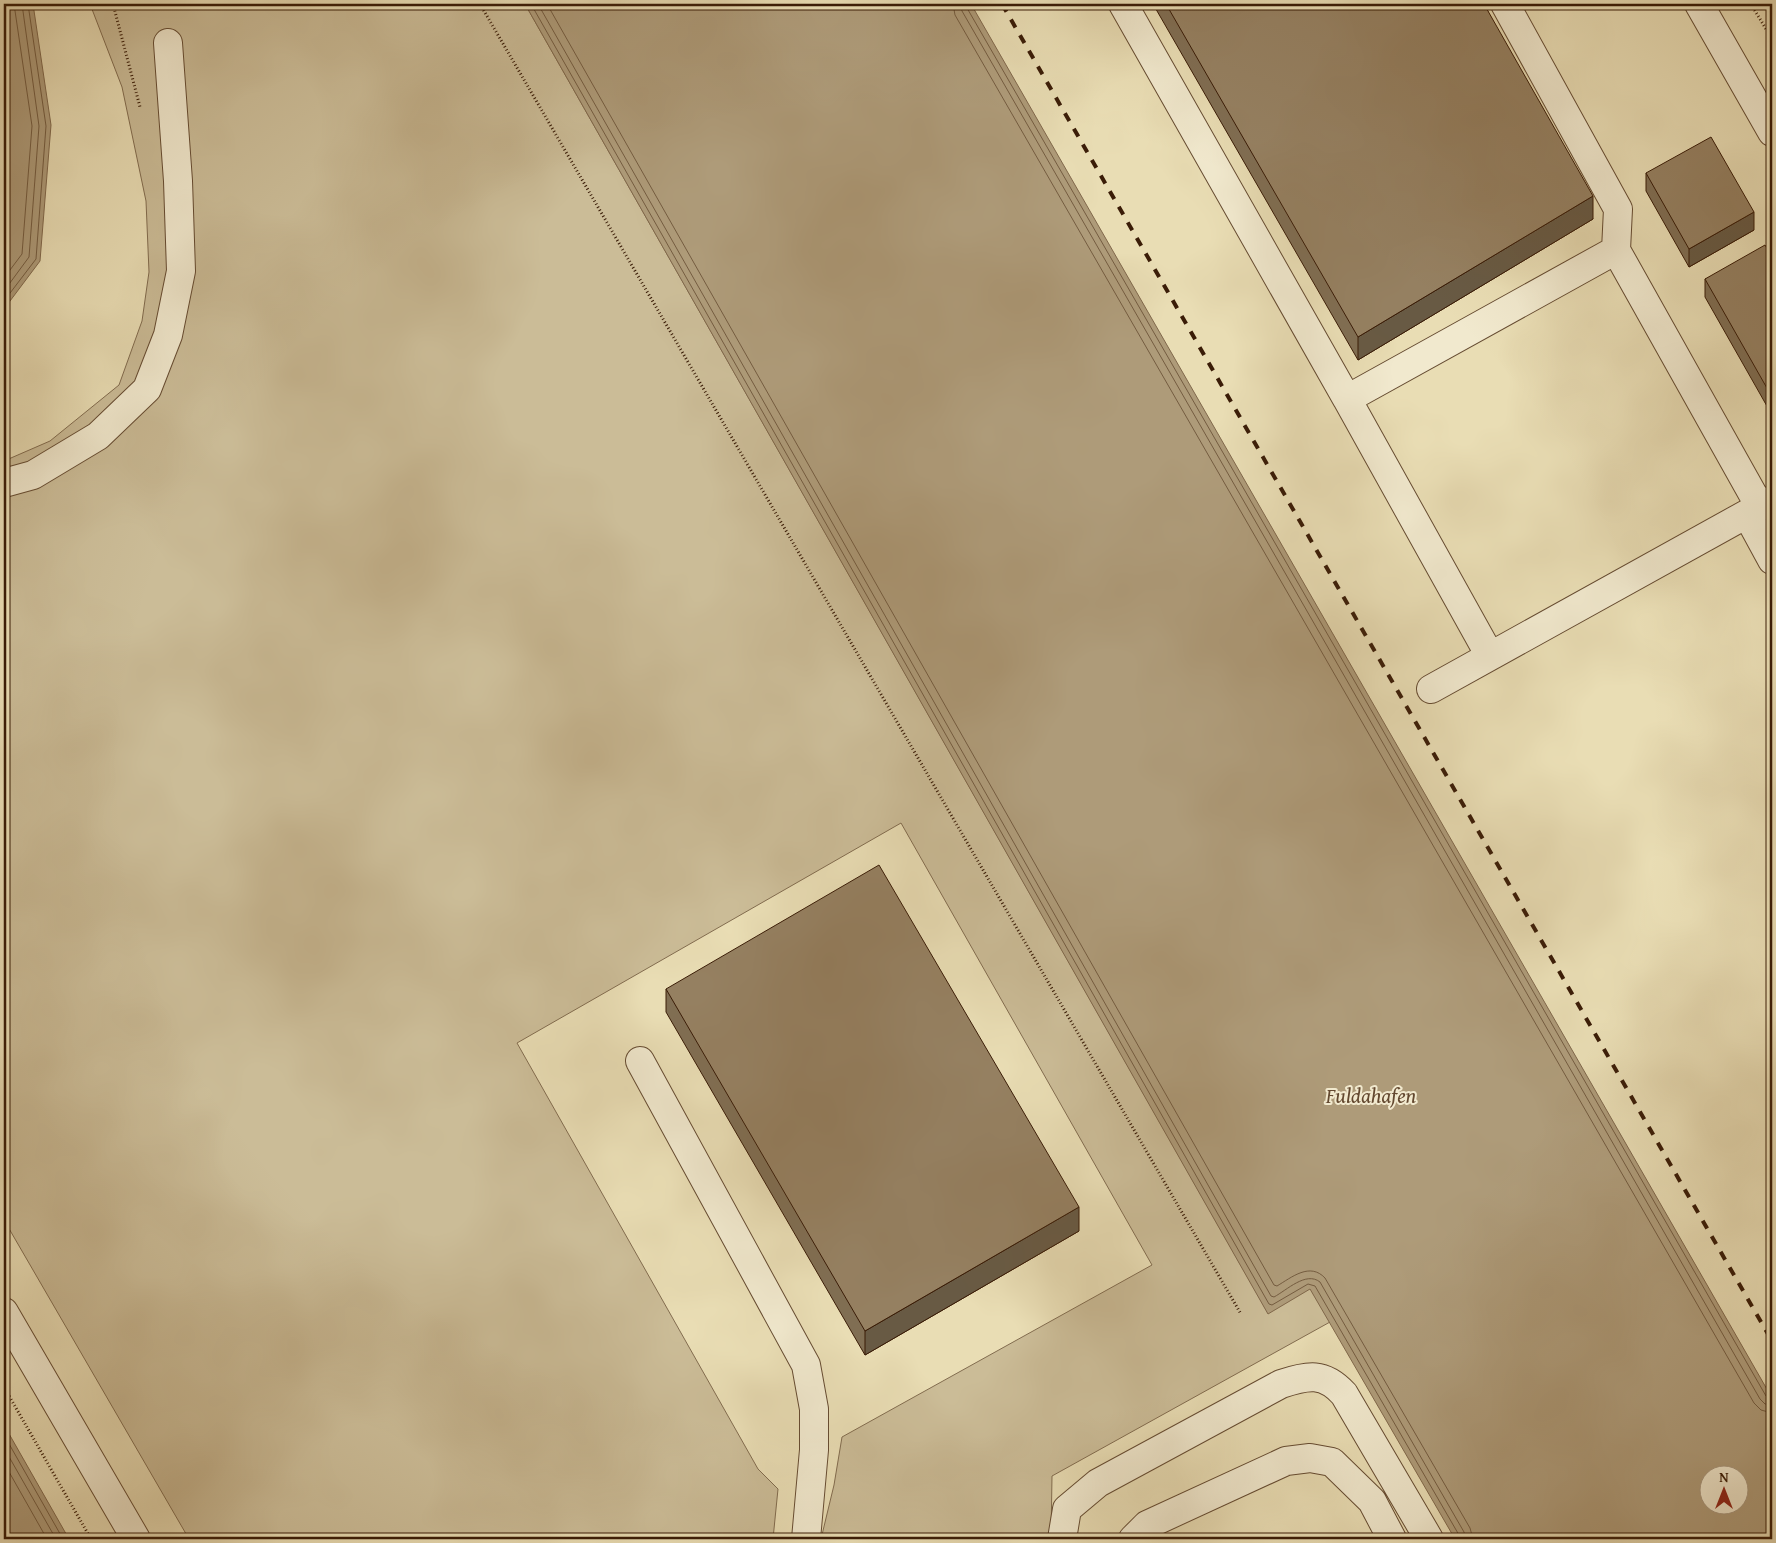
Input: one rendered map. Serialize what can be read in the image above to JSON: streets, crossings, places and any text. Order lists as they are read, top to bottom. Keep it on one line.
{"water":["Fuldahafen"],"north":"top"}
